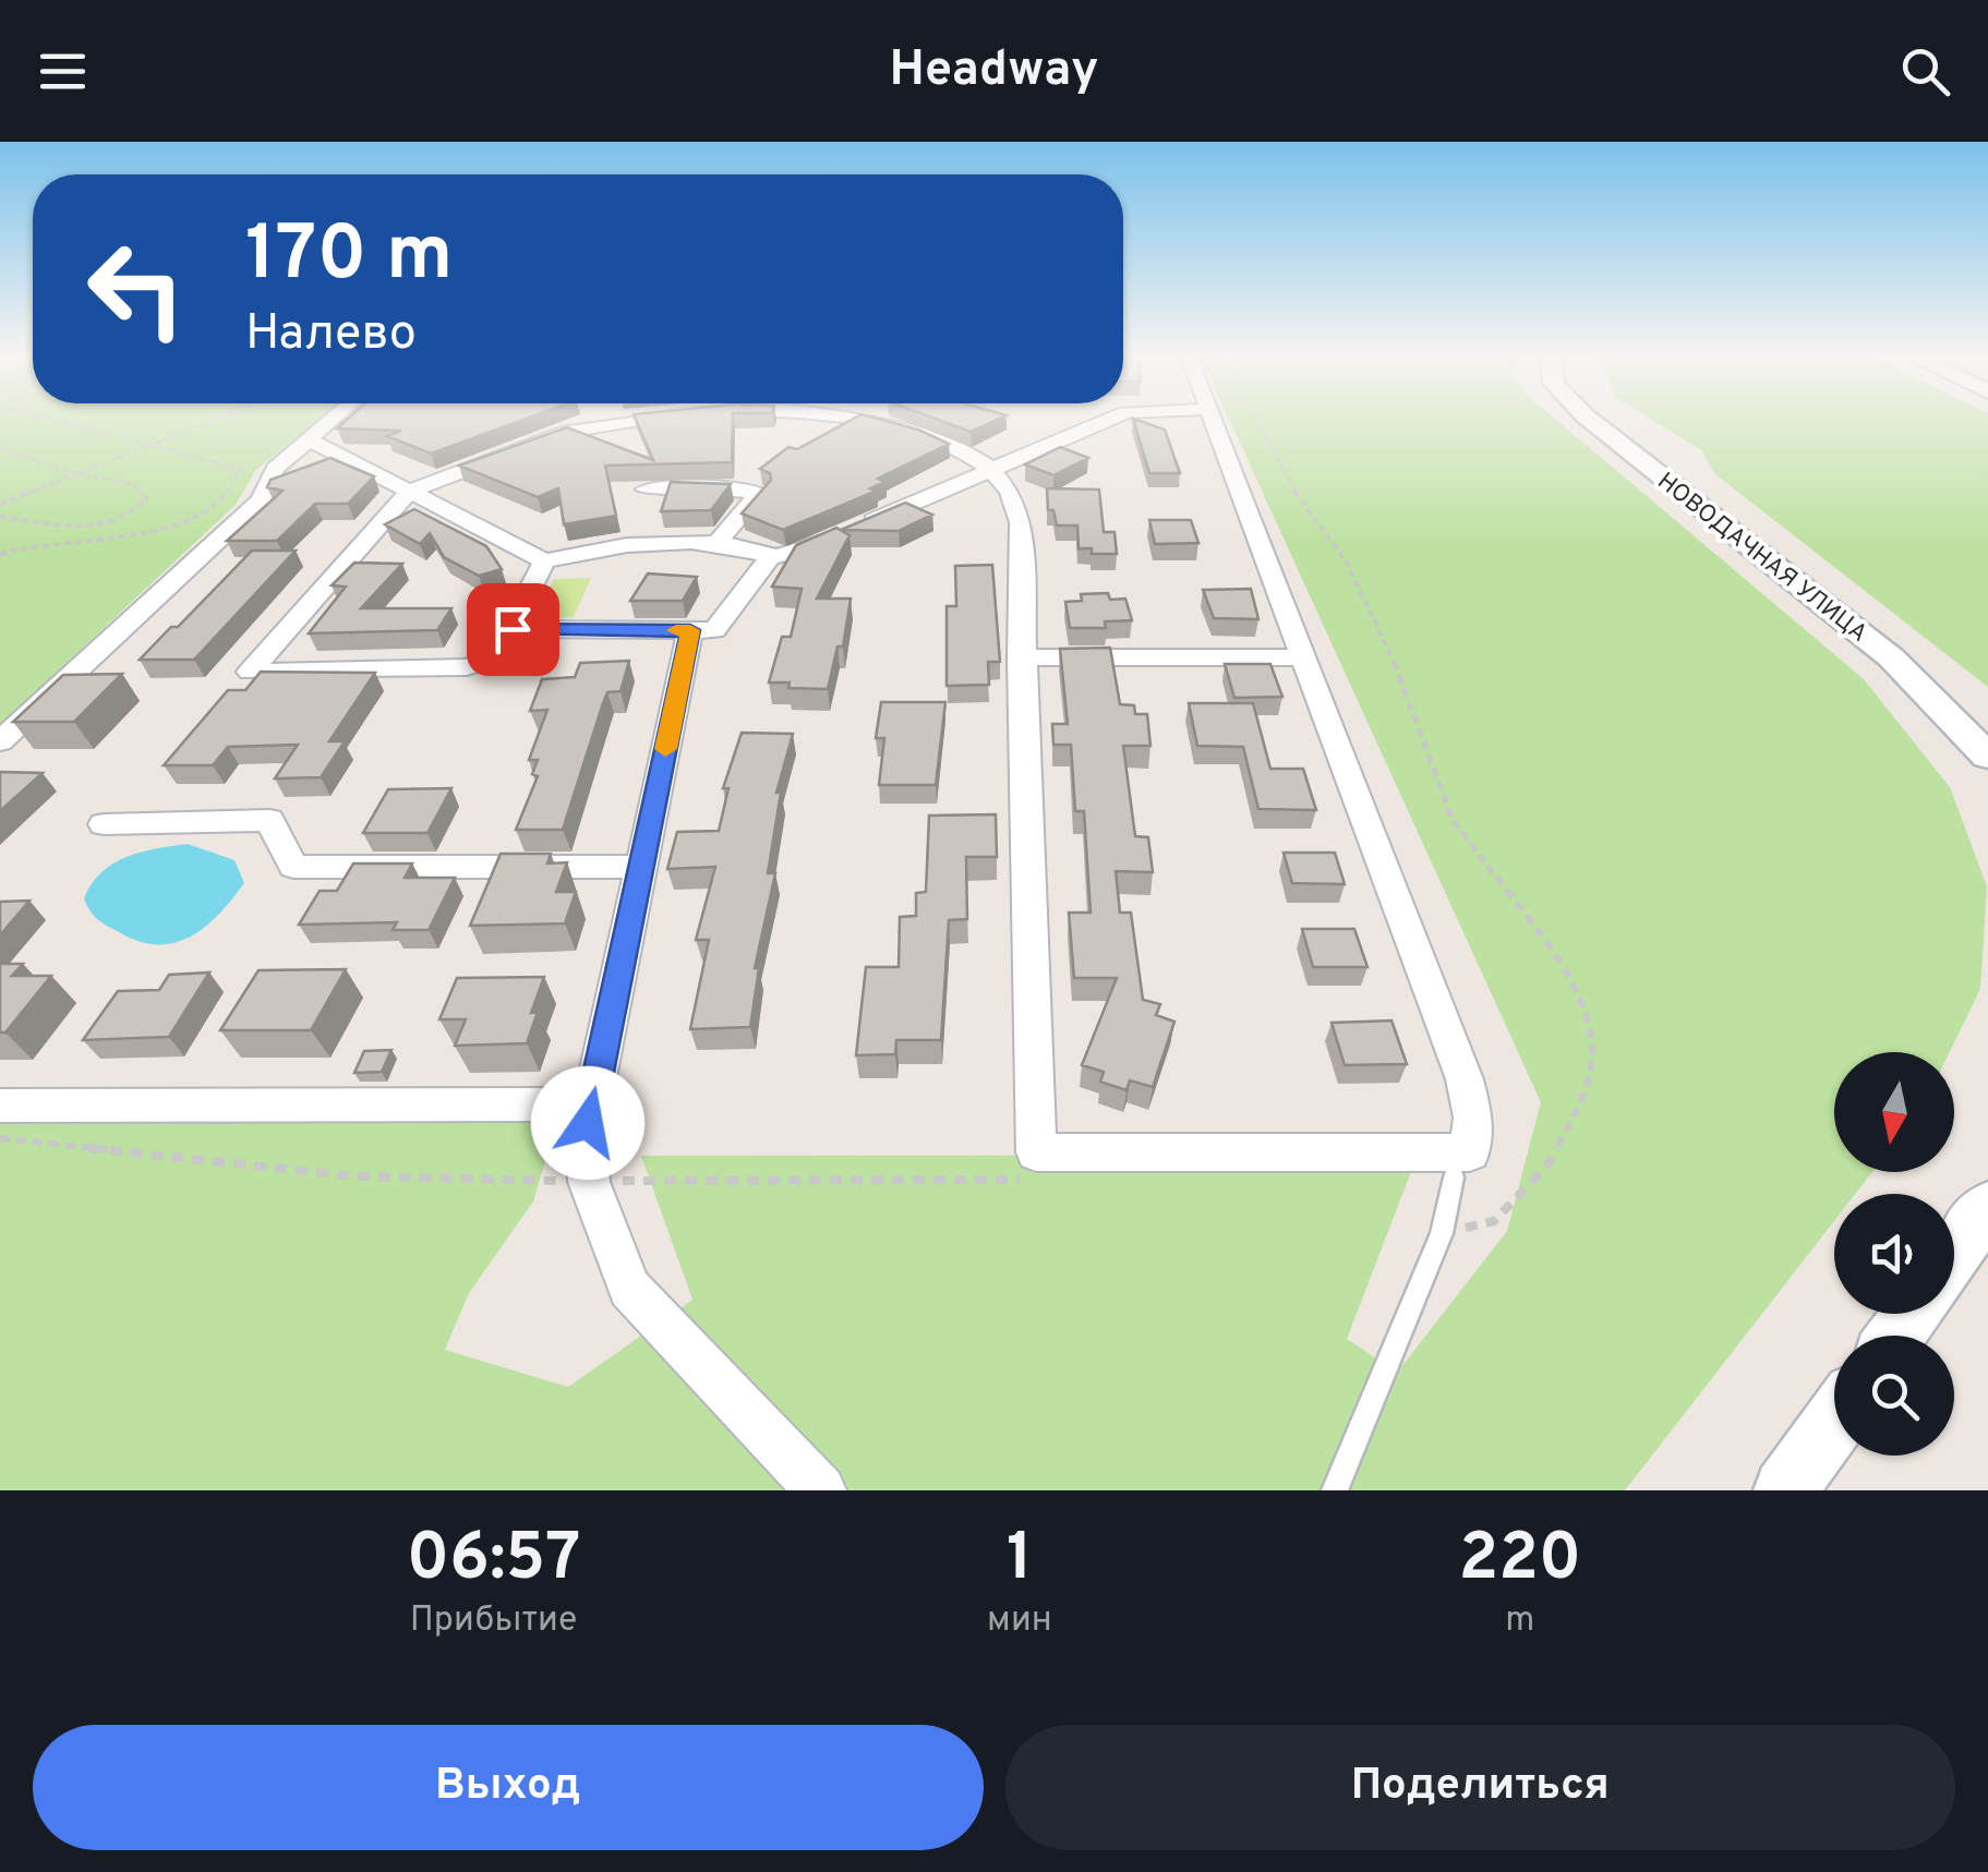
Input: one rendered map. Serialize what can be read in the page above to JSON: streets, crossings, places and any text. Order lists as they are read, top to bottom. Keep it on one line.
{"streets":{"street":["НОВОДАЧНАЯ УЛИЦА"]},"north":"bottom","page":{"header":"Headway","turn":["170 m","Налево"],"eta":["06:57","Прибытие","1","мин","220","m"],"buttons":["Выход","Поделиться"]}}
